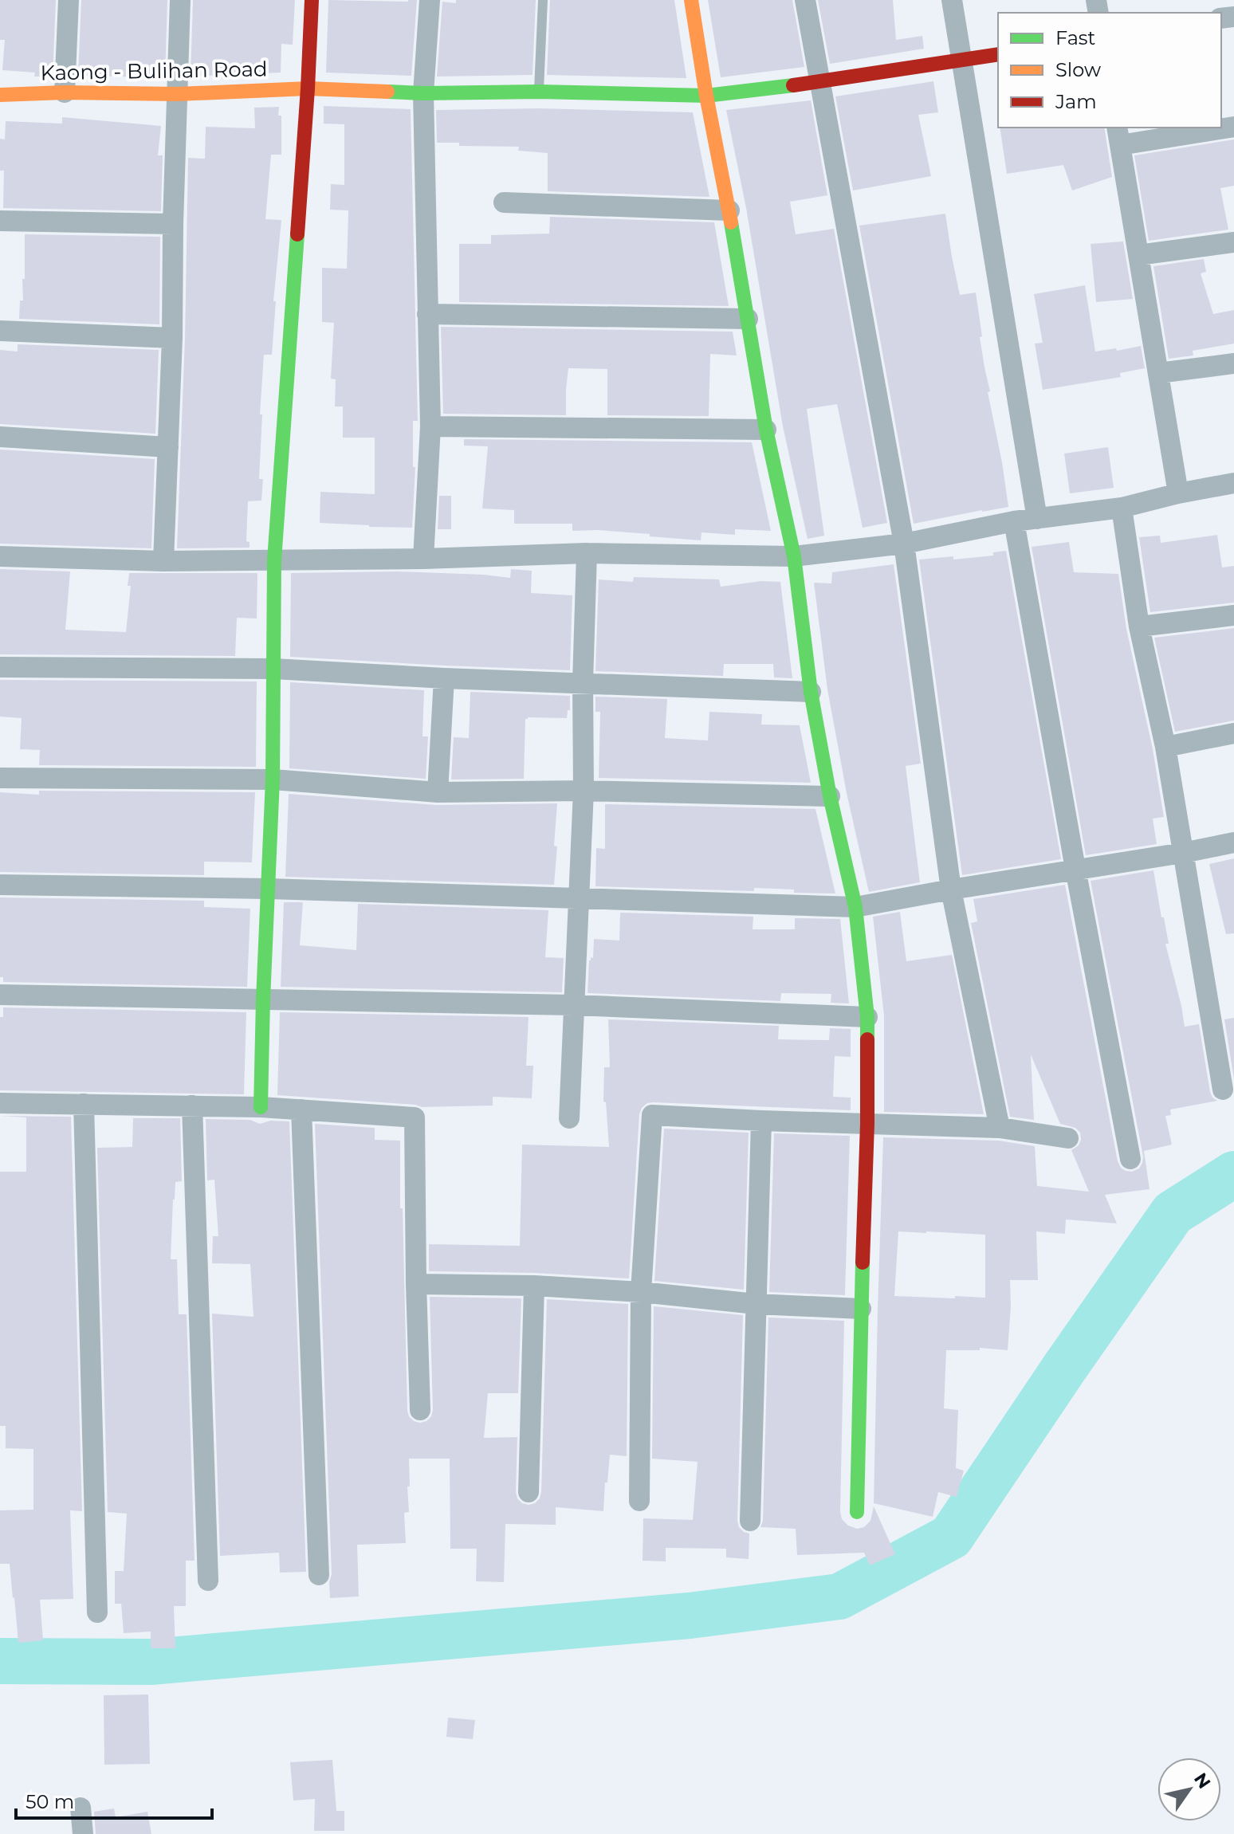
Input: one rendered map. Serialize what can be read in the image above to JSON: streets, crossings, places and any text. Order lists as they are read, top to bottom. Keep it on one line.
{"streets":{"street":["Kaong - Bulihan Road"]},"legend":["Fast","Slow","Jam"],"scale_bar":"50 m","north":"top right"}
